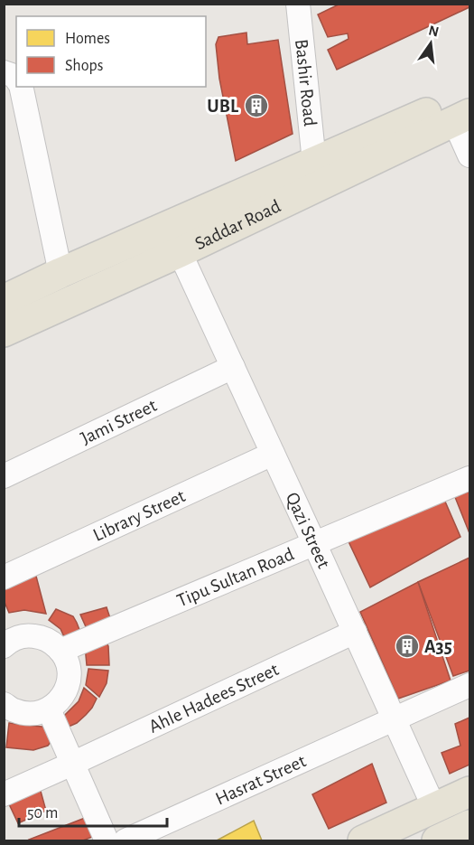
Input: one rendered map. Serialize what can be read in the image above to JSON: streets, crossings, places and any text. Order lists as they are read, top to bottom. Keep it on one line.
{"streets":{"main road":["Saddar Road"],"street":["Bashir Road","Jami Street","Library Street","Qazi Street","Tipu Sultan Road","Ahle Hadees Street","Hasrat Street"]},"crossings":[["Bashir Road","Saddar Road"],["Saddar Road","Qazi Street"],["Jami Street","Qazi Street"],["Library Street","Qazi Street"],["Qazi Street","Tipu Sultan Road"],["Qazi Street","Ahle Hadees Street"],["Qazi Street","Hasrat Street"]],"places":{"building":["UBL","A35"]},"legend":["Homes","Shops"],"scale_bar":"50 m","north":"top"}
